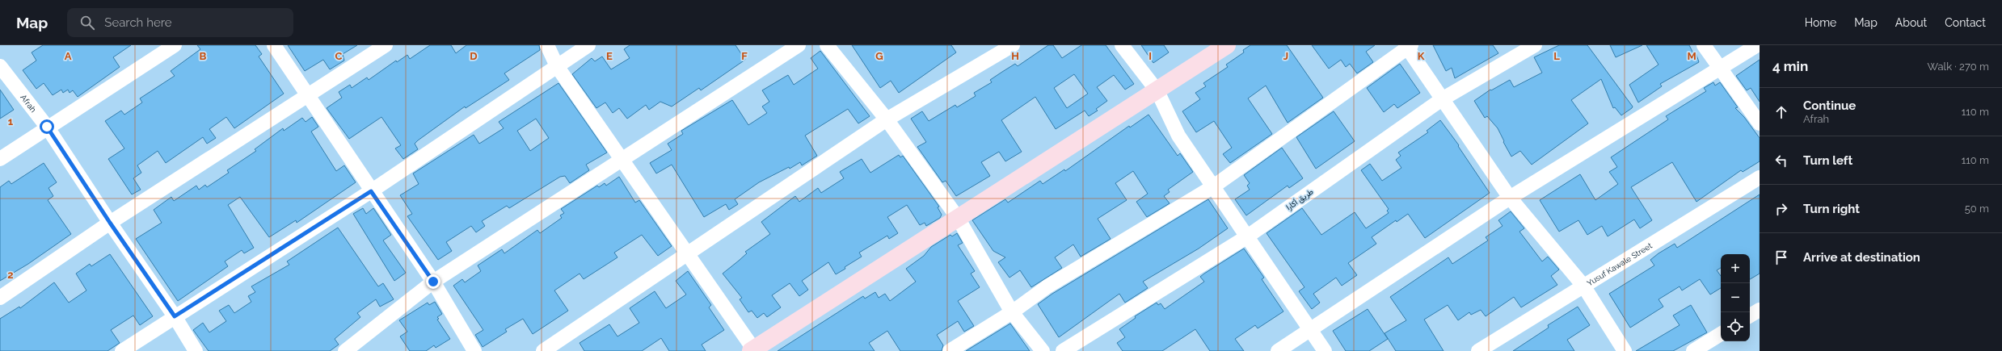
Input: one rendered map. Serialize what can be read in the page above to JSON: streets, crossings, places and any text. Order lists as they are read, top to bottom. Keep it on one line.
{"streets":{"street":["Afrah","طريق أكارا","Yusuf Kawale Street"]},"page":{"header":"Map","search":"Search here","nav":["Home","Map","About","Contact"],"heading":["4 min","Walk · 270 m"],"list":[["Continue","Afrah","110 m"],["Turn left","110 m"],["Turn right","50 m"],"Arrive at destination"],"map_buttons":["+","−"]},"grid":{"columns":["A","B","C","D","E","F","G","H","I","J","K","L","M"],"rows":["1","2"]}}
